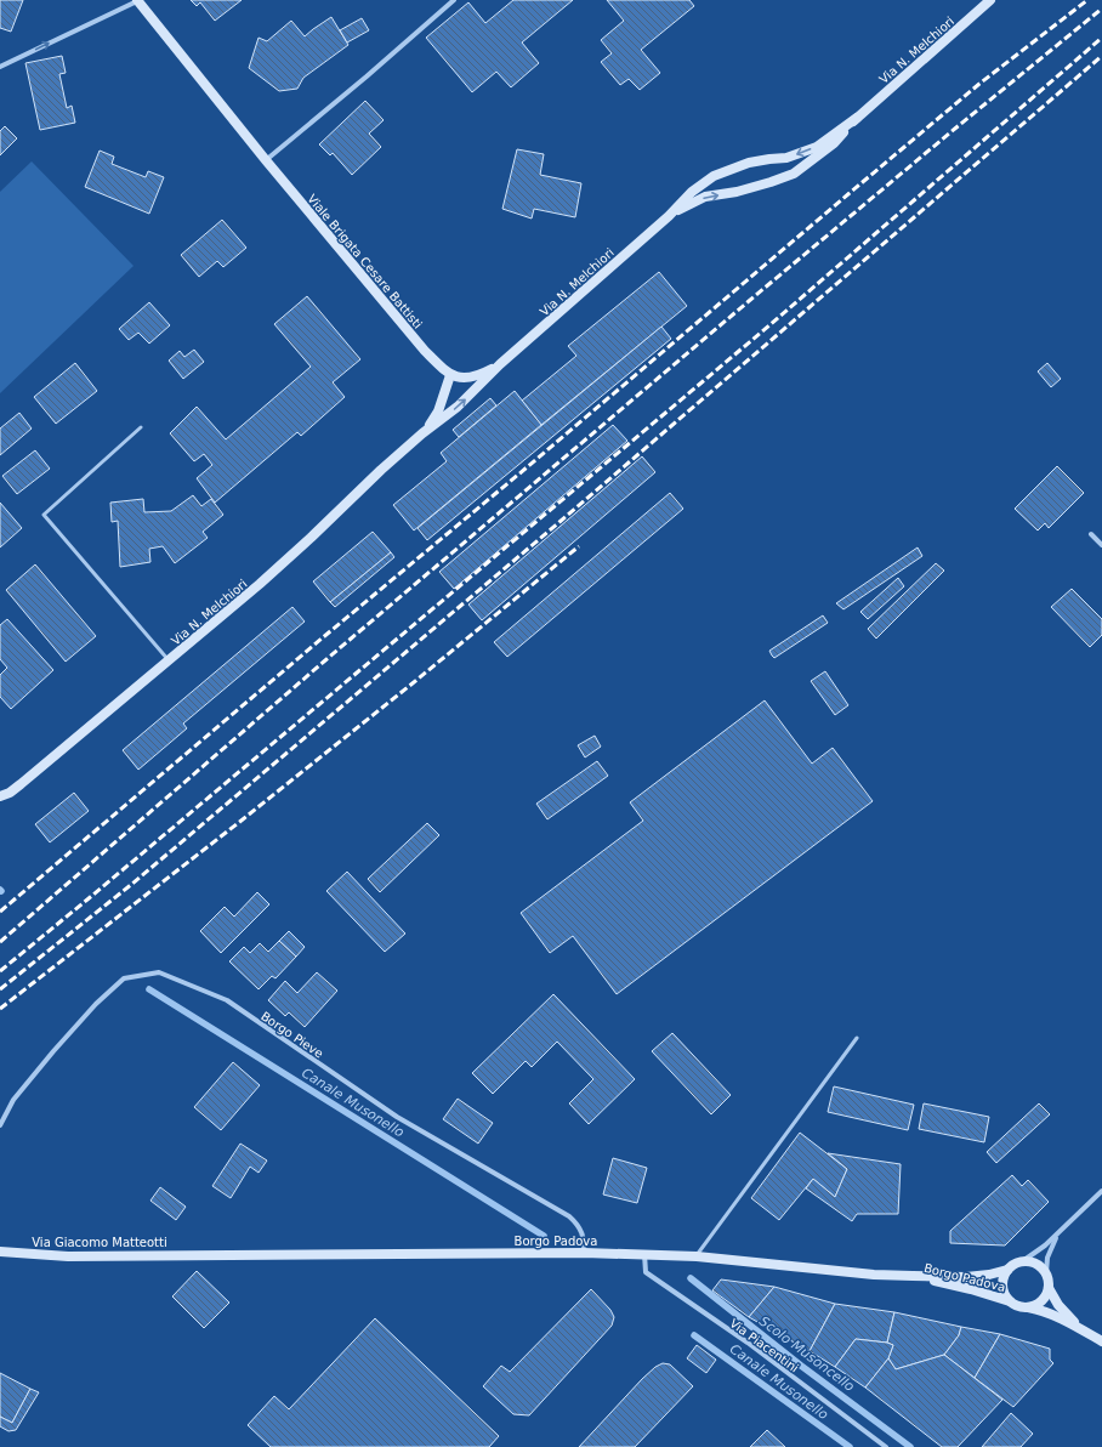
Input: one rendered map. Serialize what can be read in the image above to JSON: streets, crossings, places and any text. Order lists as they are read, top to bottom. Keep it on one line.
{"streets":{"street":["Via N. Melchiori","Viale Brigata Cesare Battisti","Borgo Pieve","Borgo Padova","Via Giacomo Matteotti","Via Piacentini"]},"crossings":[["Via N. Melchiori","Viale Brigata Cesare Battisti"],["Borgo Pieve","Borgo Padova"],["Borgo Padova","Via Giacomo Matteotti"],["Borgo Padova","Via Piacentini"]],"water":["Canale Musonello","Scolo Musoncello"]}
